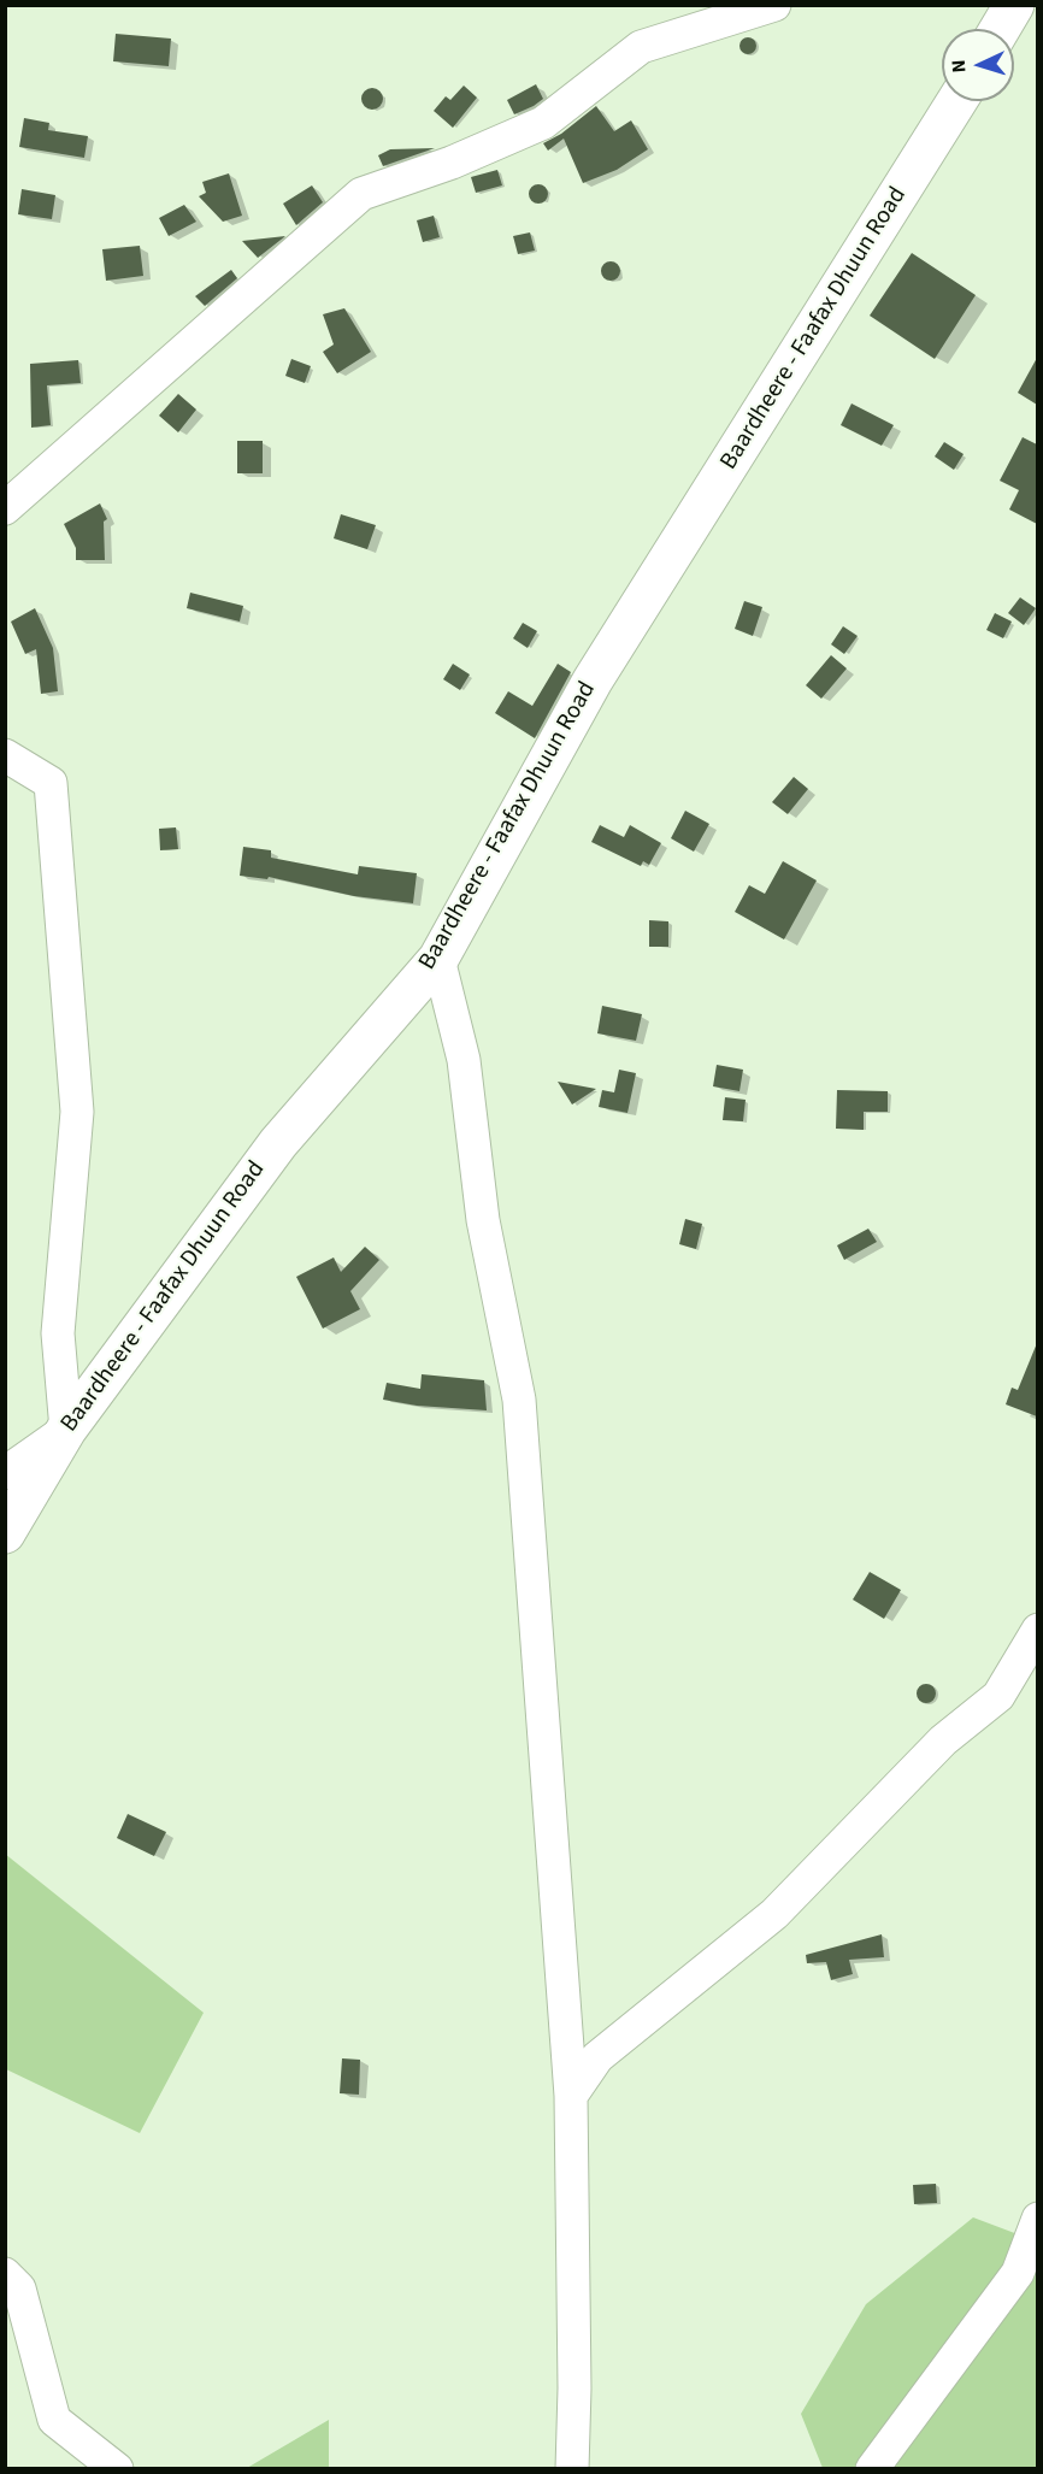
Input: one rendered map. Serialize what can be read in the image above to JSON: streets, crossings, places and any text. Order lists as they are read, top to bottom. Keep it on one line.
{"streets":{"main road":["Baardheere - Faafax Dhuun Road"]},"north":"left"}
